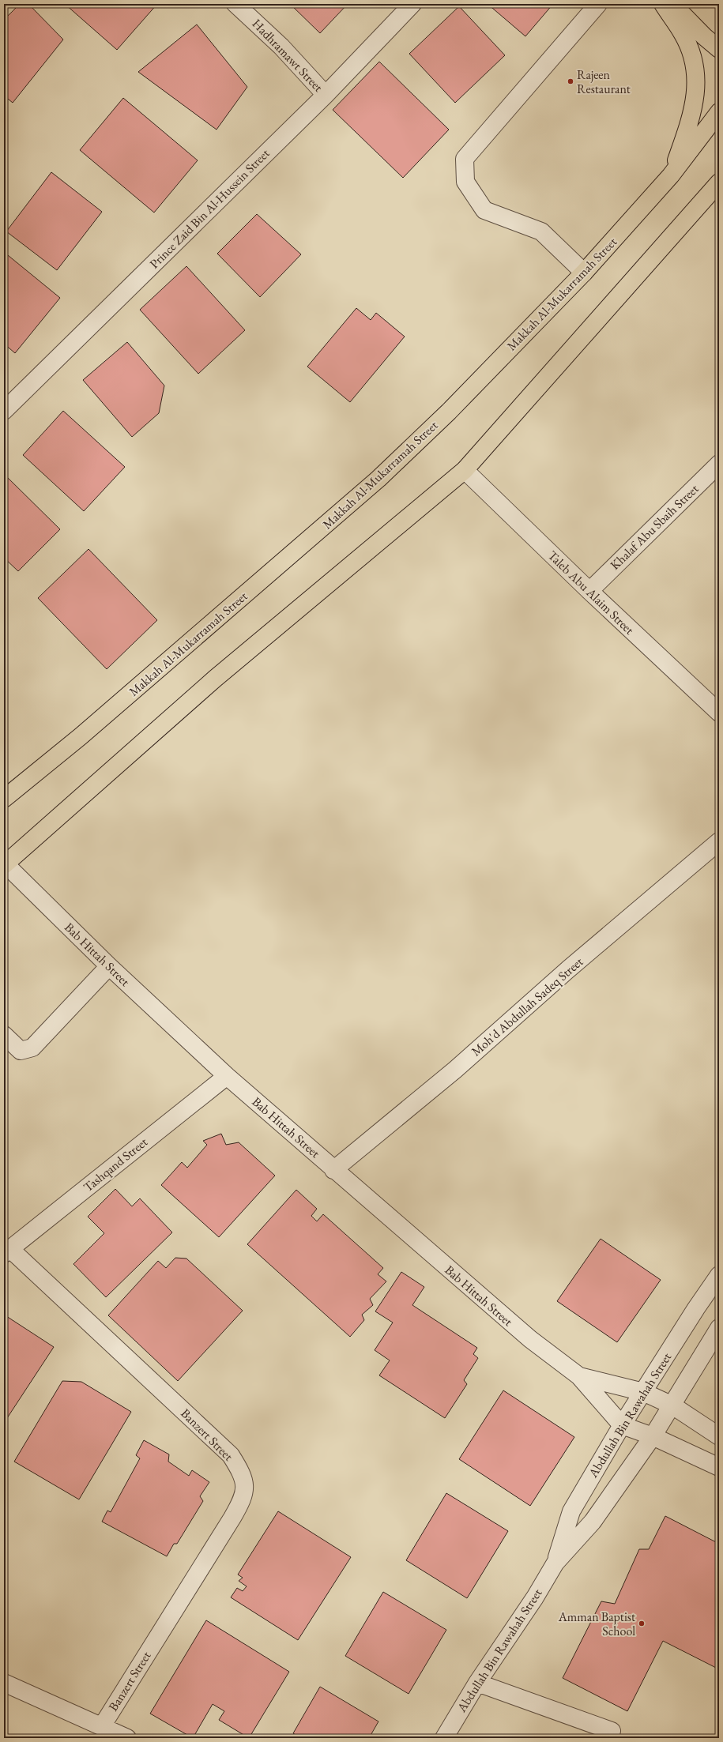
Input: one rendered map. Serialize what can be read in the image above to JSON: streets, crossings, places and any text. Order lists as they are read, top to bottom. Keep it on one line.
{"streets":{"main road":["Makkah Al-Mukarramah Street"],"street":["Hadhramawt Street","Prince Zaid Bin Al-Hussein Street","Khalaf Abu Sbaih Street","Taleb Abu Alaim Street","Bab Hittah Street","Moh'd Abdullah Sadeq Street","Tashqand Street","Abdullah Bin Rawahah Street","Banzert Street"]},"crossings":[["Hadhramawt Street","Prince Zaid Bin Al-Hussein Street"],["Khalaf Abu Sbaih Street","Taleb Abu Alaim Street"],["Bab Hittah Street","Moh'd Abdullah Sadeq Street"],["Bab Hittah Street","Tashqand Street"],["Bab Hittah Street","Abdullah Bin Rawahah Street"],["Tashqand Street","Banzert Street"]],"places":["Rajeen Restaurant","Amman Baptist School"]}
